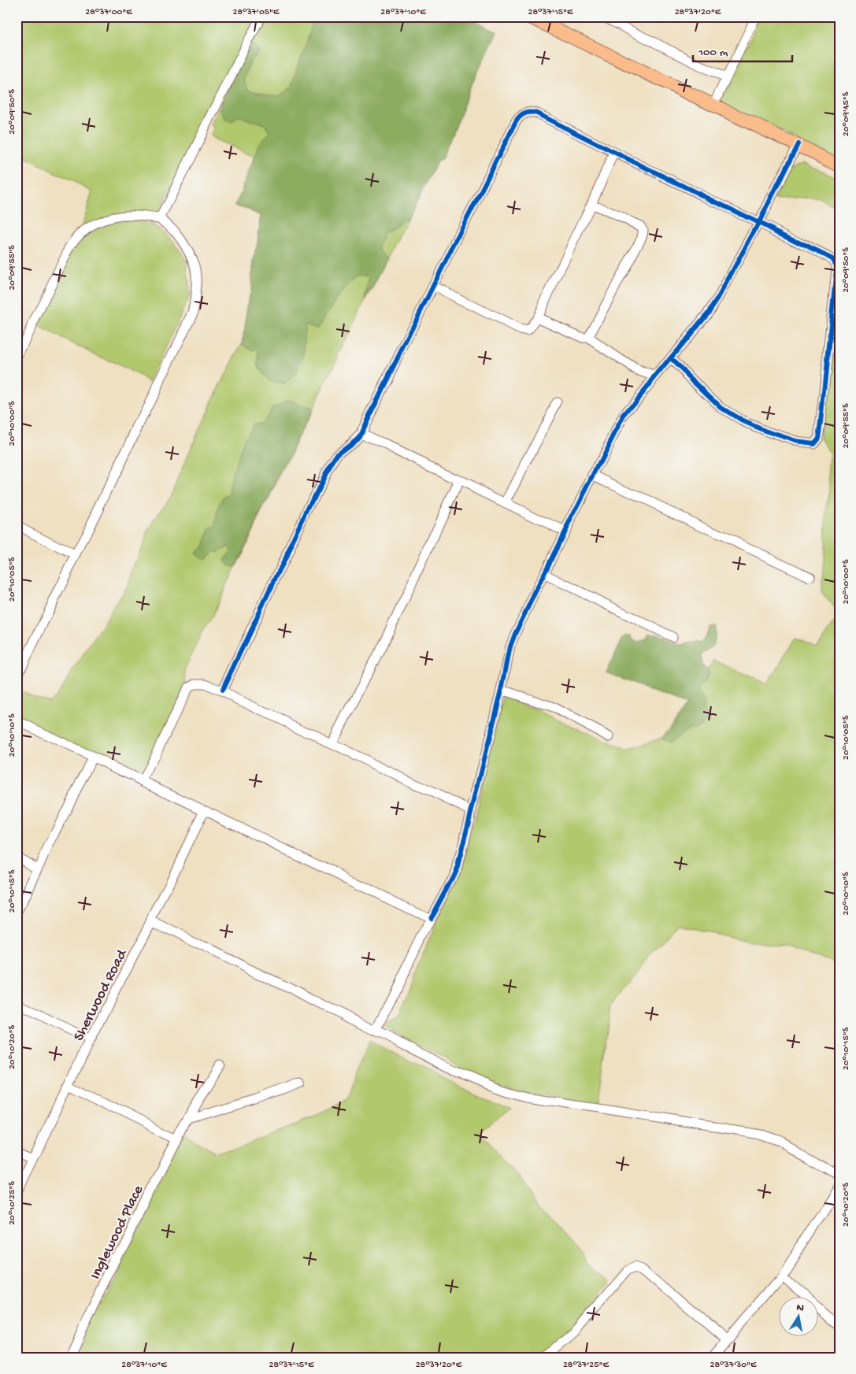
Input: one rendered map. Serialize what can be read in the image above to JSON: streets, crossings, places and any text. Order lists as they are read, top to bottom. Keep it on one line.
{"streets":{"street":["Sherwood Road","Inglewood Place"]},"scale_bar":"100 m","north":"top","coordinates":["28°37'00\"E","28°37'05\"E","28°37'10\"E","28°37'15\"E","28°37'20\"E","20°09'50\"S","20°09'45\"S","20°09'55\"S","20°10'00\"S","20°10'05\"S","20°10'10\"S","20°10'15\"S","20°10'20\"S","20°10'25\"S","28°37'25\"E","28°37'30\"E"]}
